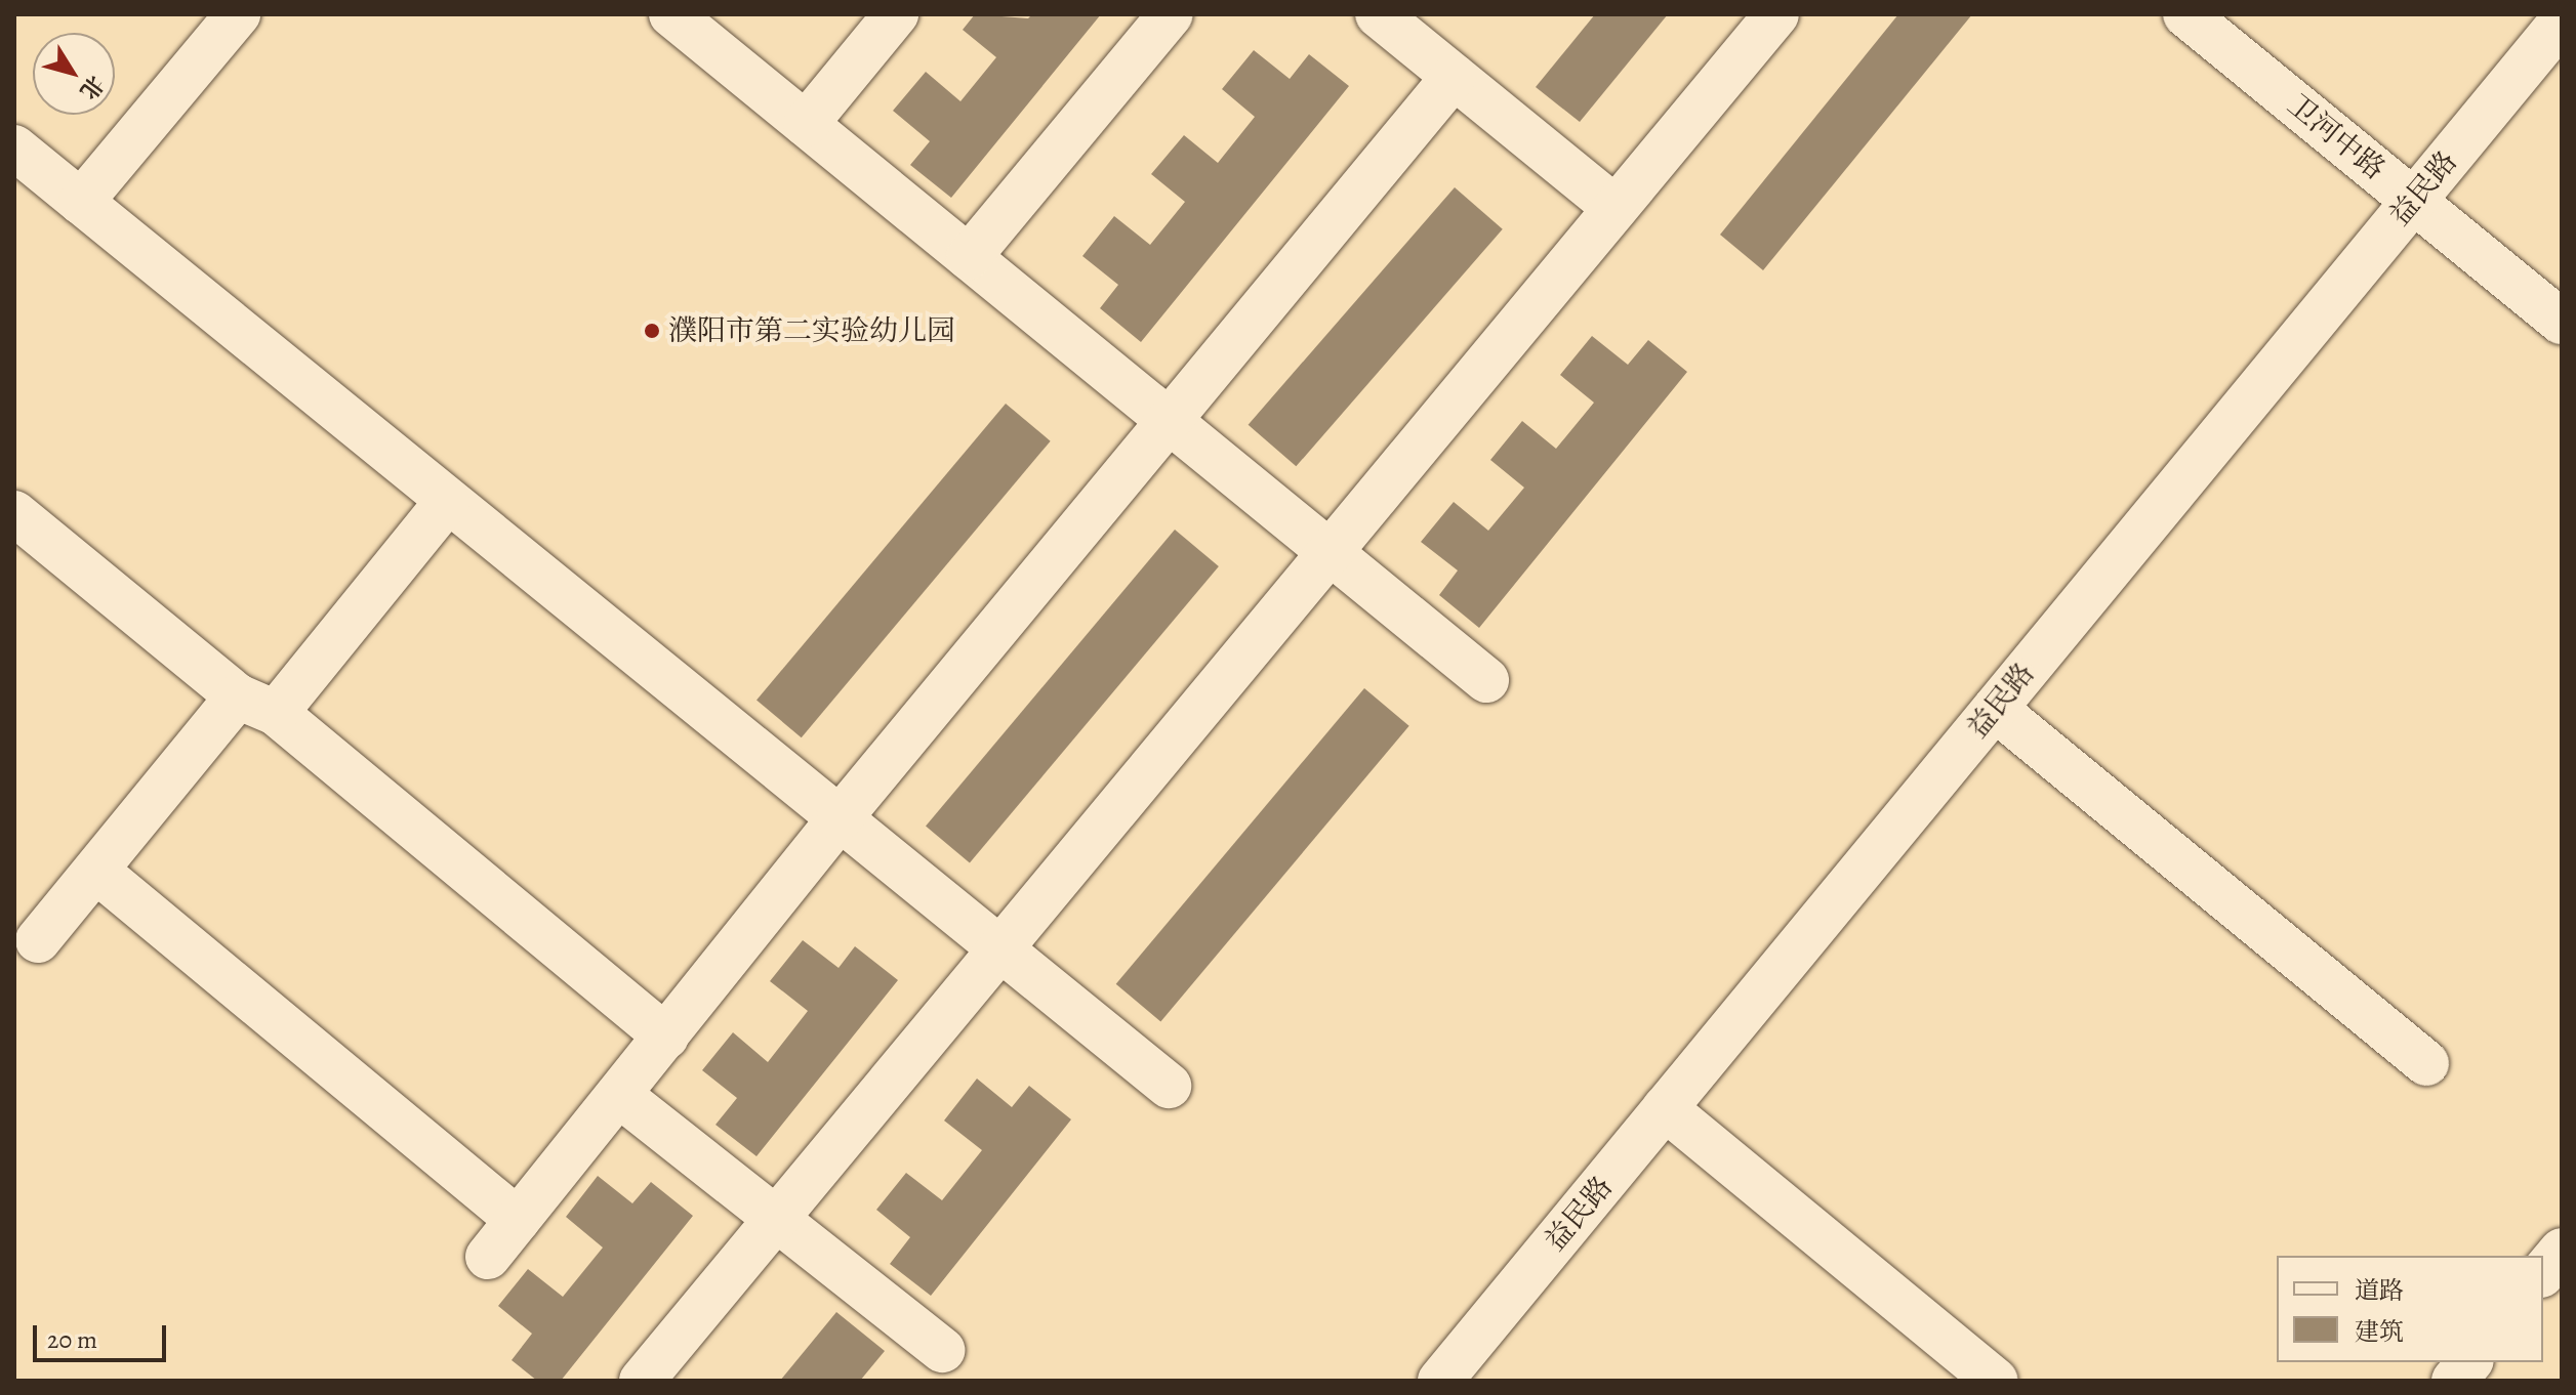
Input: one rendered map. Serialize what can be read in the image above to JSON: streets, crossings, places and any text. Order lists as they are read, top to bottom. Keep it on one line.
{"streets":{"street":["卫河中路","益民路"]},"crossings":[["卫河中路","益民路"]],"places":["濮阳市第二实验幼儿园"],"legend":["道路","建筑"],"scale_bar":"20 m","north":"bottom right"}
